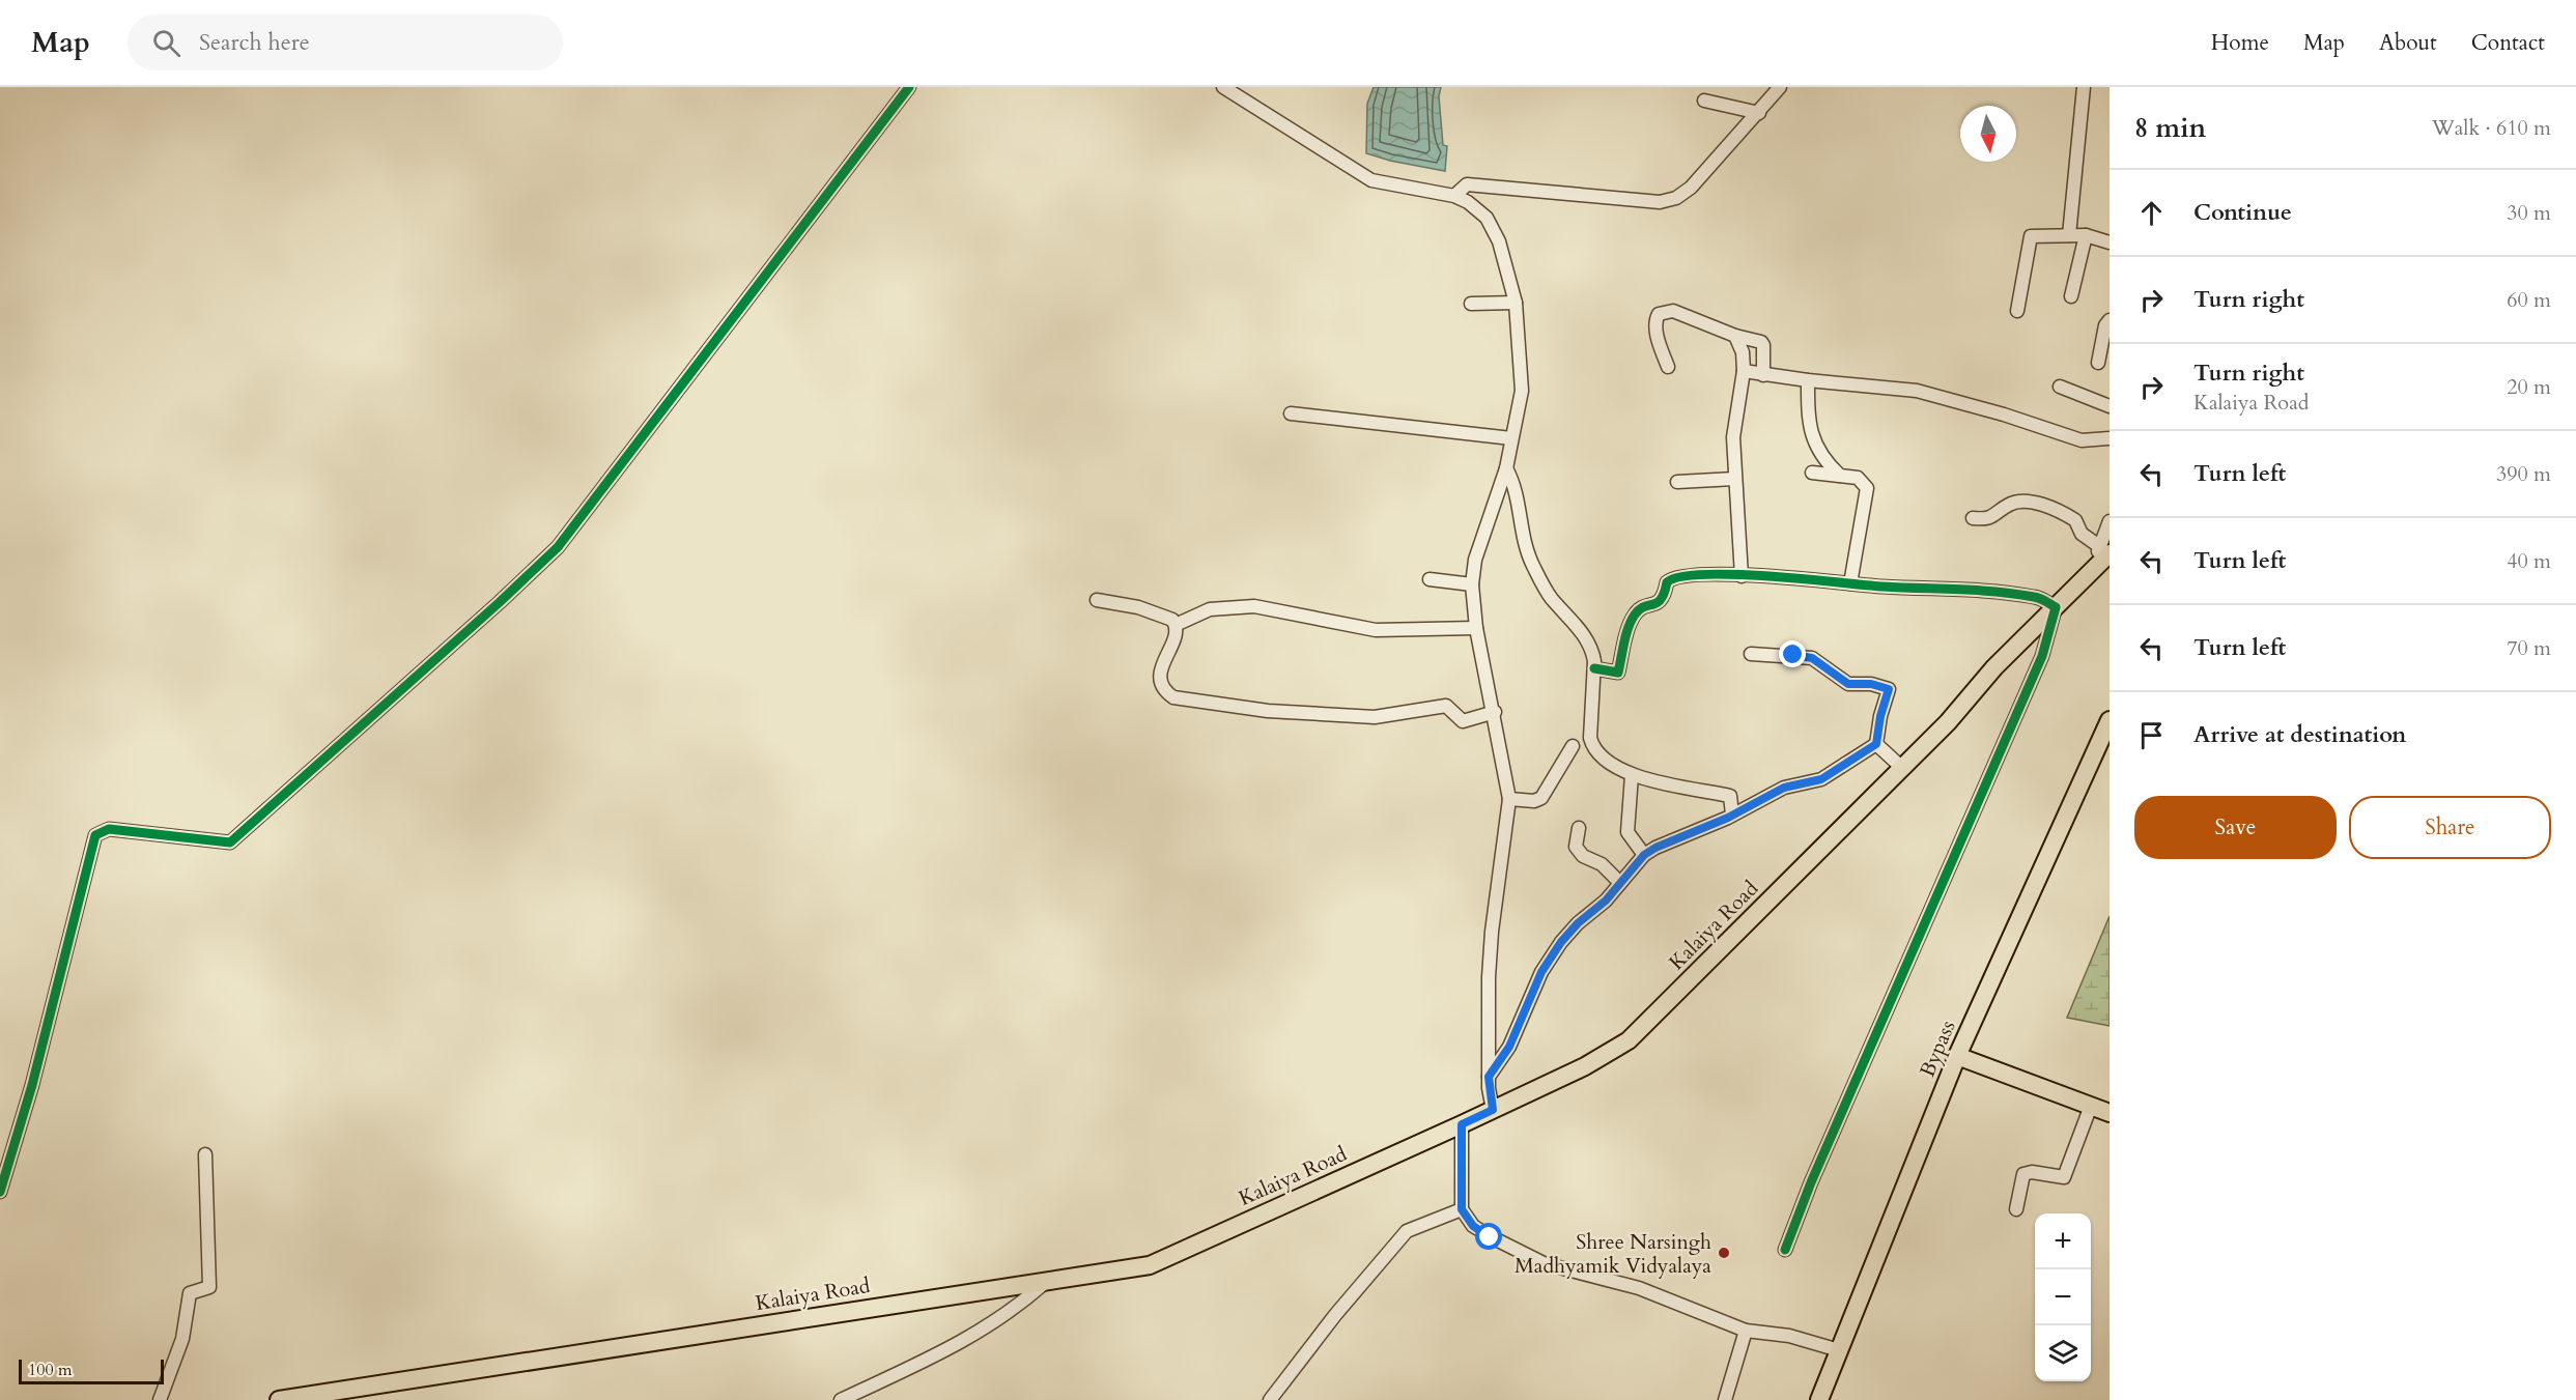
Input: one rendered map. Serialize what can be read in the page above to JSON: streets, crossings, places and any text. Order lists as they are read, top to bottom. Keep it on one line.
{"streets":{"main road":["Kalaiya Road","Bypass"]},"places":["Shree Narsingh Madhyamik Vidyalaya"],"scale_bar":"100 m","north":"bottom","page":{"header":"Map","search":"Search here","nav":["Home","Map","About","Contact"],"heading":["8 min","Walk · 610 m"],"list":[["Continue","30 m"],["Turn right","60 m"],["Turn right","Kalaiya Road","20 m"],["Turn left","390 m"],["Turn left","40 m"],["Turn left","70 m"],"Arrive at destination"],"buttons":["Save","Share"],"map_buttons":["+","−"],"scale":"100 m"}}
